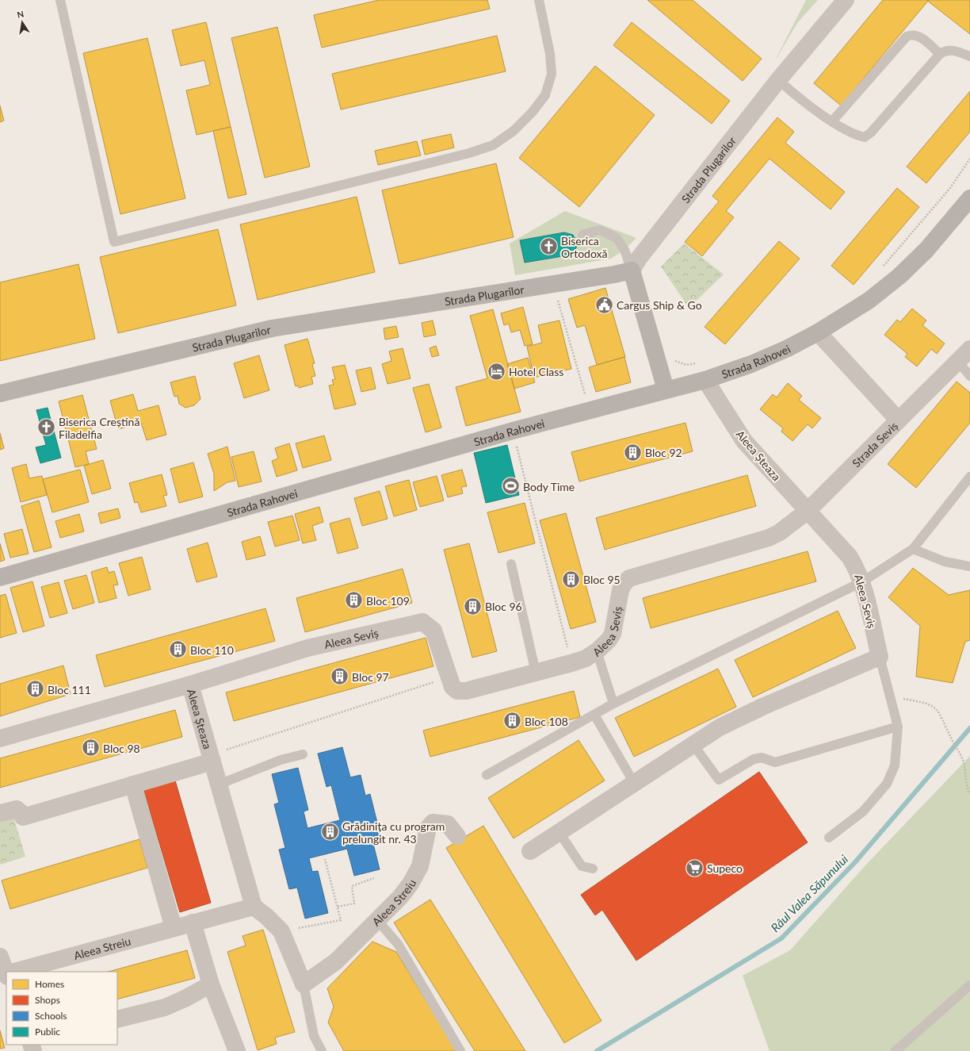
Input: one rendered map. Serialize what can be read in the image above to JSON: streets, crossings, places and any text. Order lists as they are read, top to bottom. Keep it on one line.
{"streets":{"street":["Strada Plugarilor","Strada Rahovei","Strada Seviș","Aleea Șteaza","Aleea Seviș","Aleea Streiu"]},"crossings":[["Strada Rahovei","Strada Seviș"],["Strada Rahovei","Aleea Șteaza"],["Strada Seviș","Aleea Șteaza"],["Strada Seviș","Aleea Seviș"],["Aleea Șteaza","Aleea Seviș"],["Aleea Șteaza","Aleea Streiu"]],"water":["Râul Valea Săpunului"],"places":{"church":["Biserica Ortodoxă","Biserica Creștină Filadelfia"],"public building":["Cargus Ship & Go"],"hotel":["Hotel Class"],"building":["Bloc 92","Bloc 95","Bloc 109","Bloc 96","Bloc 110","Bloc 97","Bloc 111","Bloc 108","Bloc 98","Grădinița cu program prelungit nr. 43"],"sports":["Body Time"],"supermarket":["Supeco"]},"legend":["Homes","Shops","Schools","Public"],"north":"top"}
